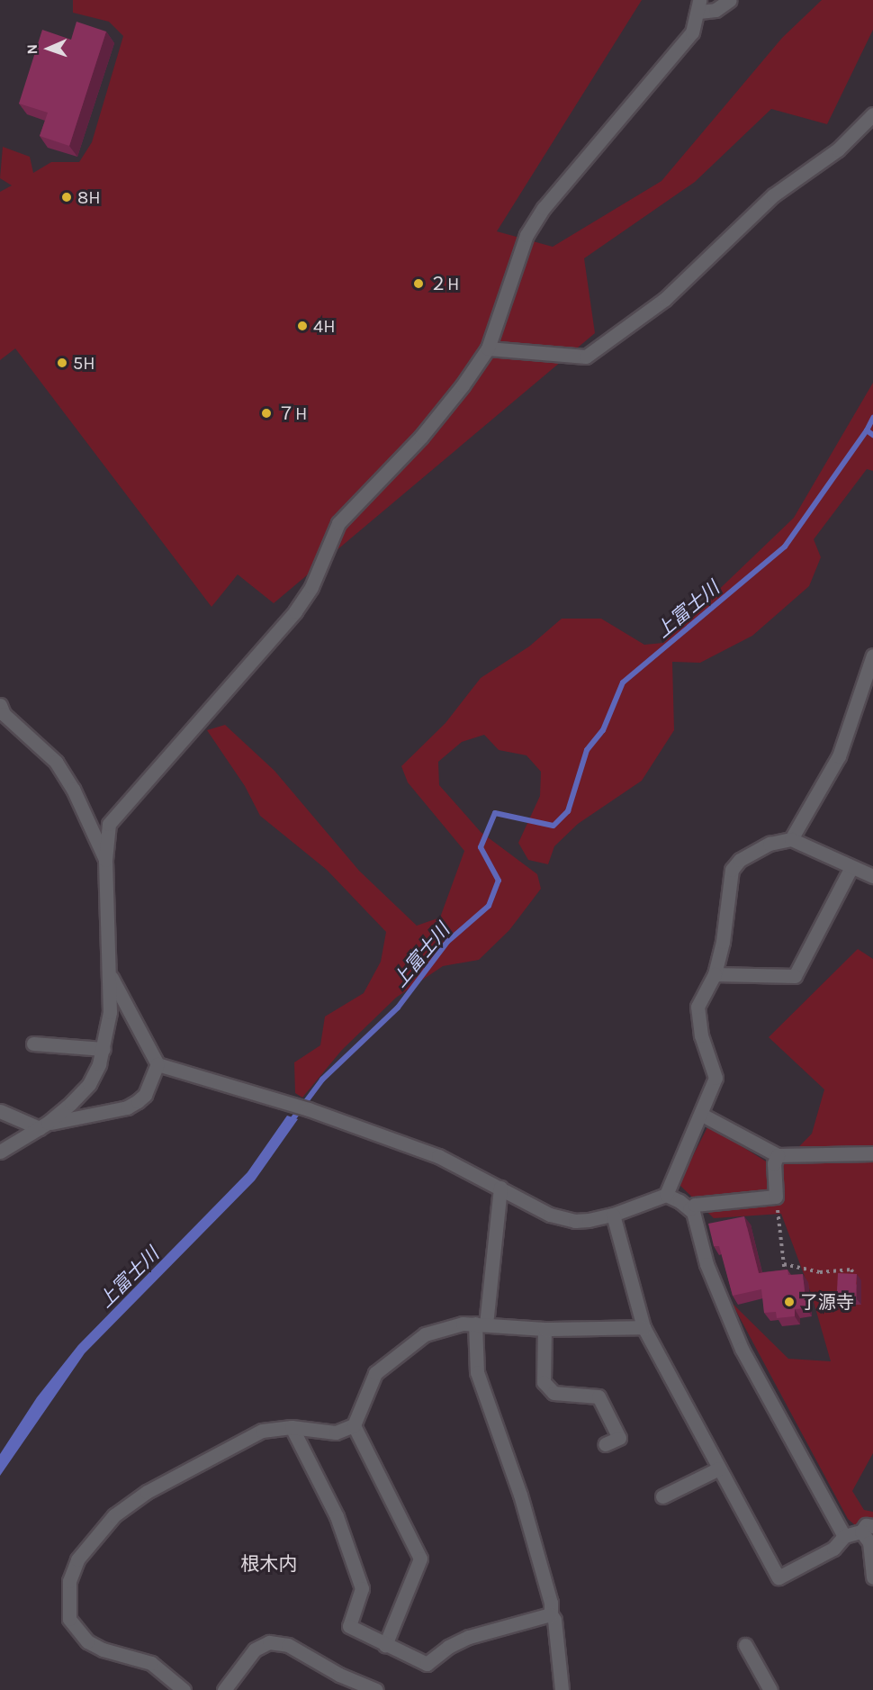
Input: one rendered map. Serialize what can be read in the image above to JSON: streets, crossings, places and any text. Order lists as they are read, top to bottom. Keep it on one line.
{"districts":["根木内"],"water":["上富士川"],"places":["8H","２H","4H","5H","７H","了源寺"],"north":"left"}
